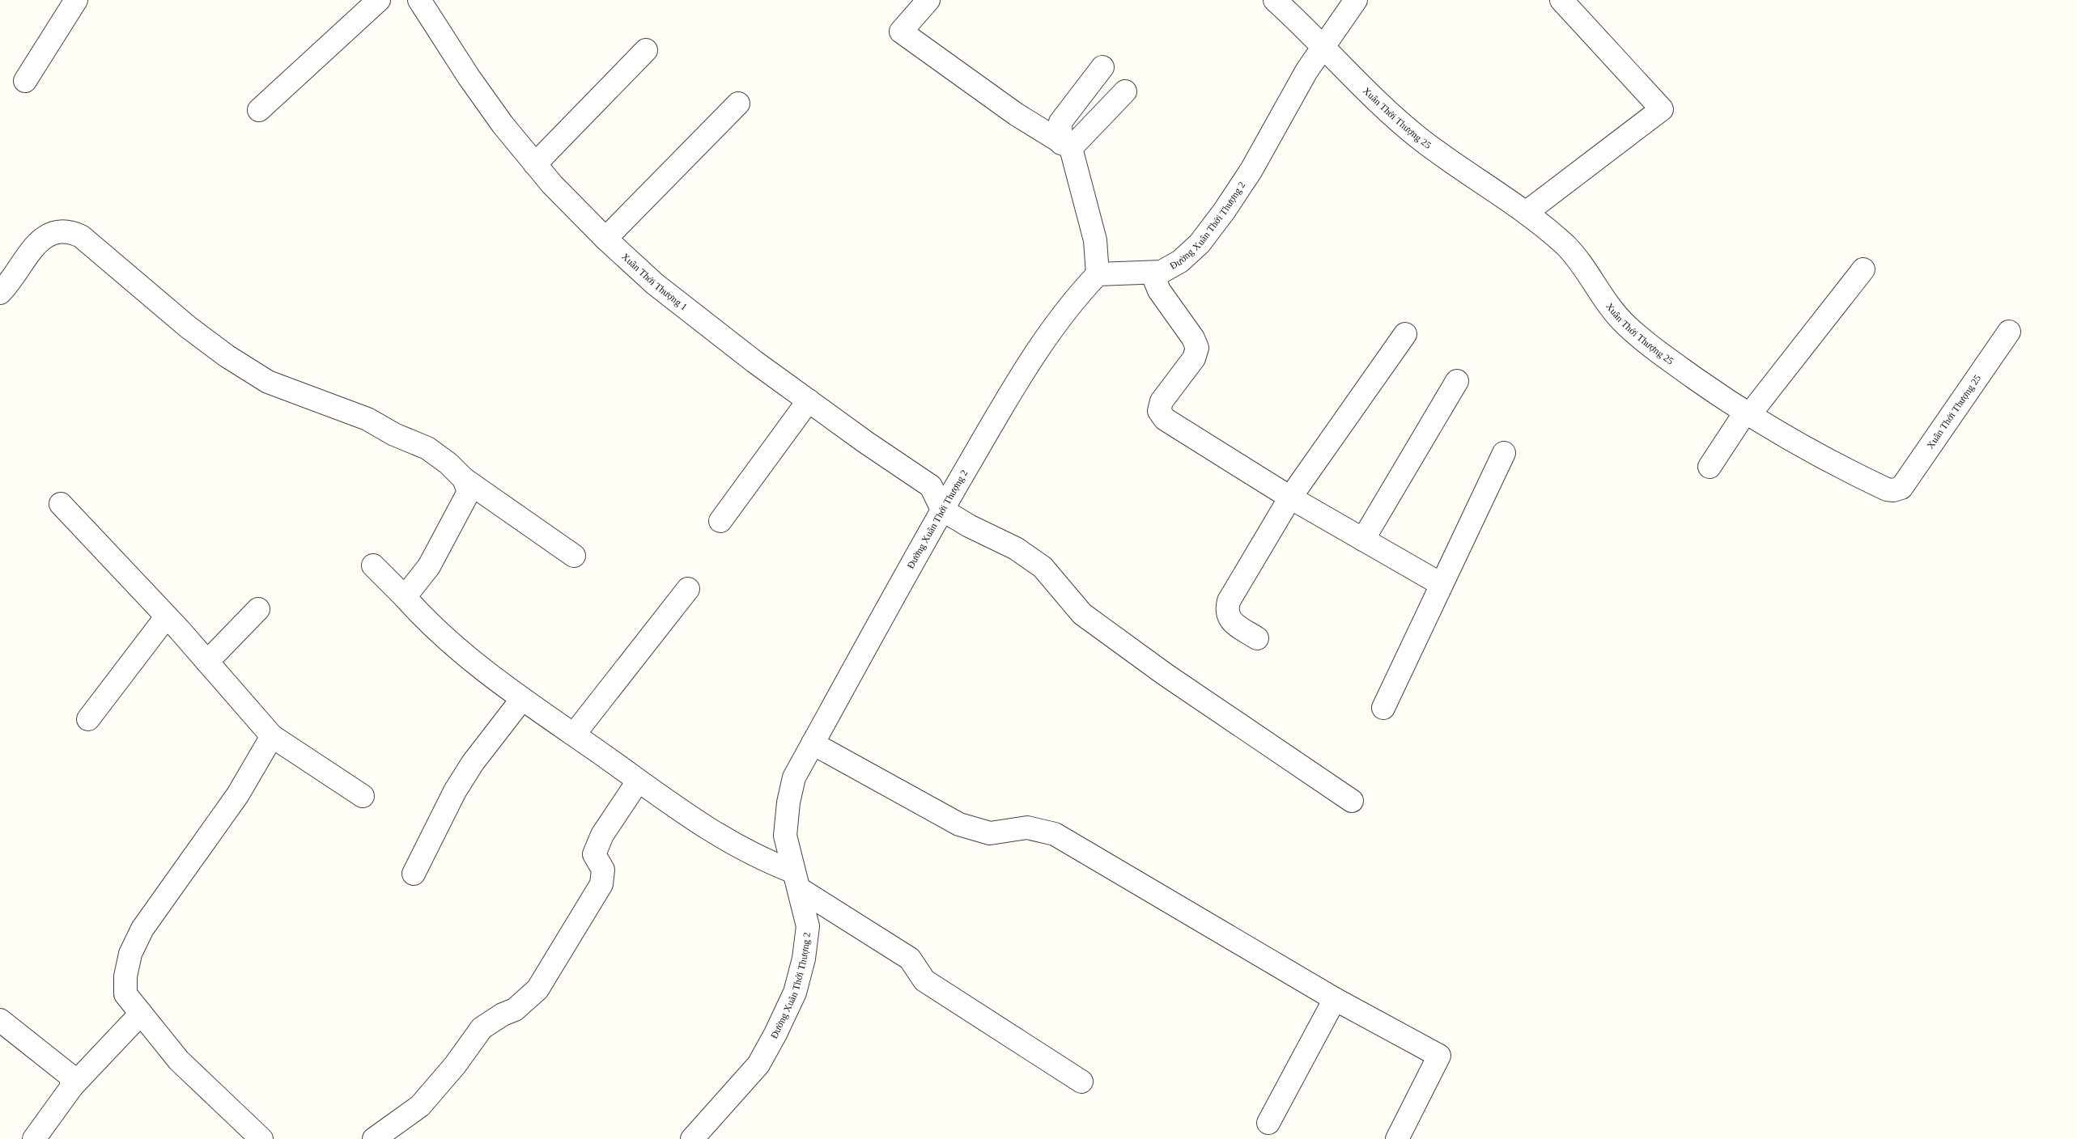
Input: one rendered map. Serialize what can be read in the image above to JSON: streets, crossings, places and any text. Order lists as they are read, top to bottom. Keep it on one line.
{"streets":{"street":["Xuân Thới Thượng 25","Đường Xuân Thới Thượng 2","Xuân Thới Thượng 1"]},"crossings":[["Xuân Thới Thượng 25","Đường Xuân Thới Thượng 2"],["Đường Xuân Thới Thượng 2","Xuân Thới Thượng 1"]]}
